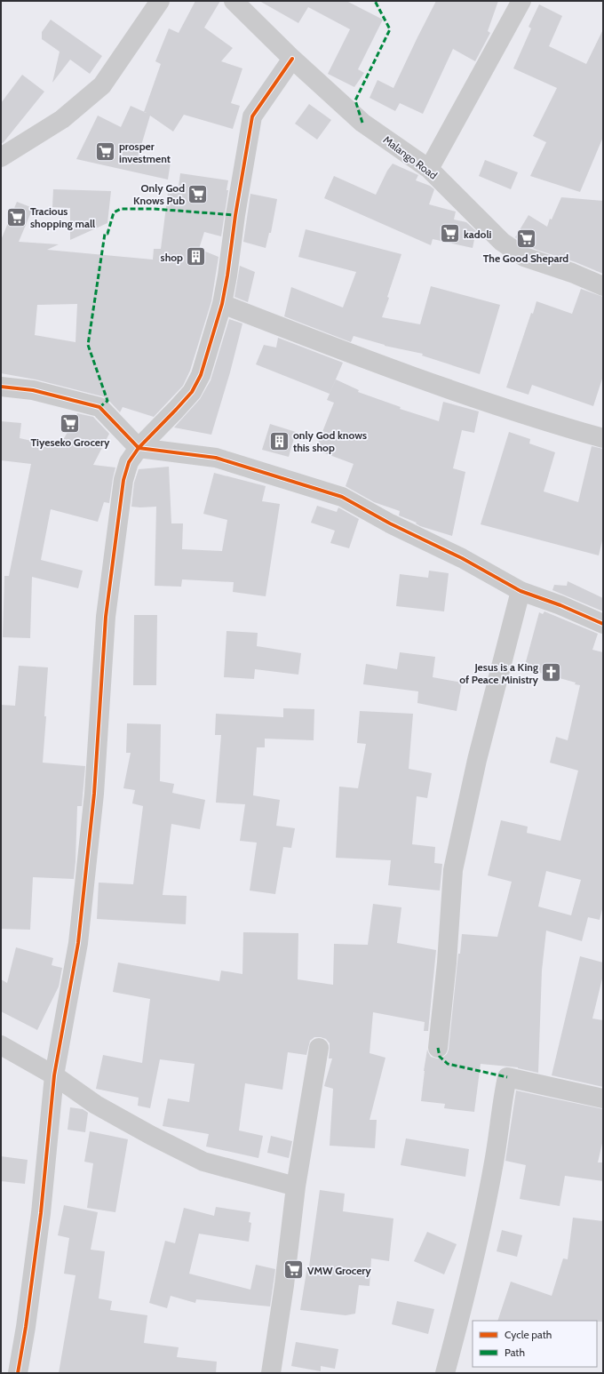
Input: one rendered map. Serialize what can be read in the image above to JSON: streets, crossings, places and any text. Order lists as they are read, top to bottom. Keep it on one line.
{"streets":{"street":["Malango Road"]},"places":{"supermarket":["prosper investment","Only God Knows Pub","Tracious shopping mall","kadoli","The Good Shepard","Tiyeseko Grocery","VMW Grocery"],"building":["shop","only God knows this shop"],"church":["Jesus is a King of Peace Ministry"]},"legend":["Cycle path","Path"]}
